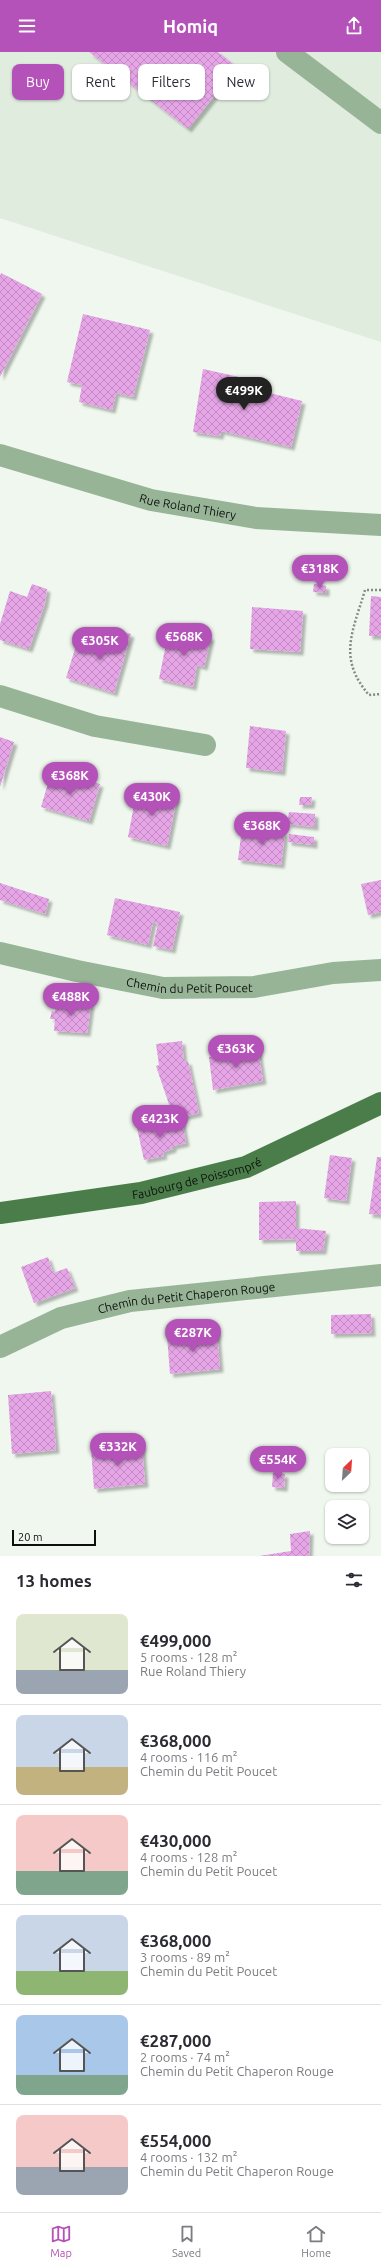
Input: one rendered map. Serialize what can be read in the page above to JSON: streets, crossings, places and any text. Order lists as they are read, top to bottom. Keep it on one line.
{"streets":{"main road":["Faubourg de Poissompré"],"street":["Rue Roland Thiery","Chemin du Petit Poucet","Chemin du Petit Chaperon Rouge"]},"scale_bar":"20 m","north":"top right","page":{"header":"Homiq","chip":["Buy","Rent","Filters","New"],"price":["€499K","€318K","€568K","€305K","€368K","€430K","€368K","€488K","€363K","€423K","€287K","€332K","€554K"],"scale":"20 m","heading":"13 homes","list":[{"name":"€499,000","note":"5 rooms · 128 m² · Rue Roland Thiery"},{"name":"€368,000","note":"4 rooms · 116 m² · Chemin du Petit Poucet"},{"name":"€430,000","note":"4 rooms · 128 m² · Chemin du Petit Poucet"},{"name":"€368,000","note":"3 rooms · 89 m² · Chemin du Petit Poucet"},{"name":"€287,000","note":"2 rooms · 74 m² · Chemin du Petit Chaperon Rouge"},{"name":"€554,000","note":"4 rooms · 132 m² · Chemin du Petit Chaperon Rouge"}],"tabs":["Map","Saved","Home"]}}
